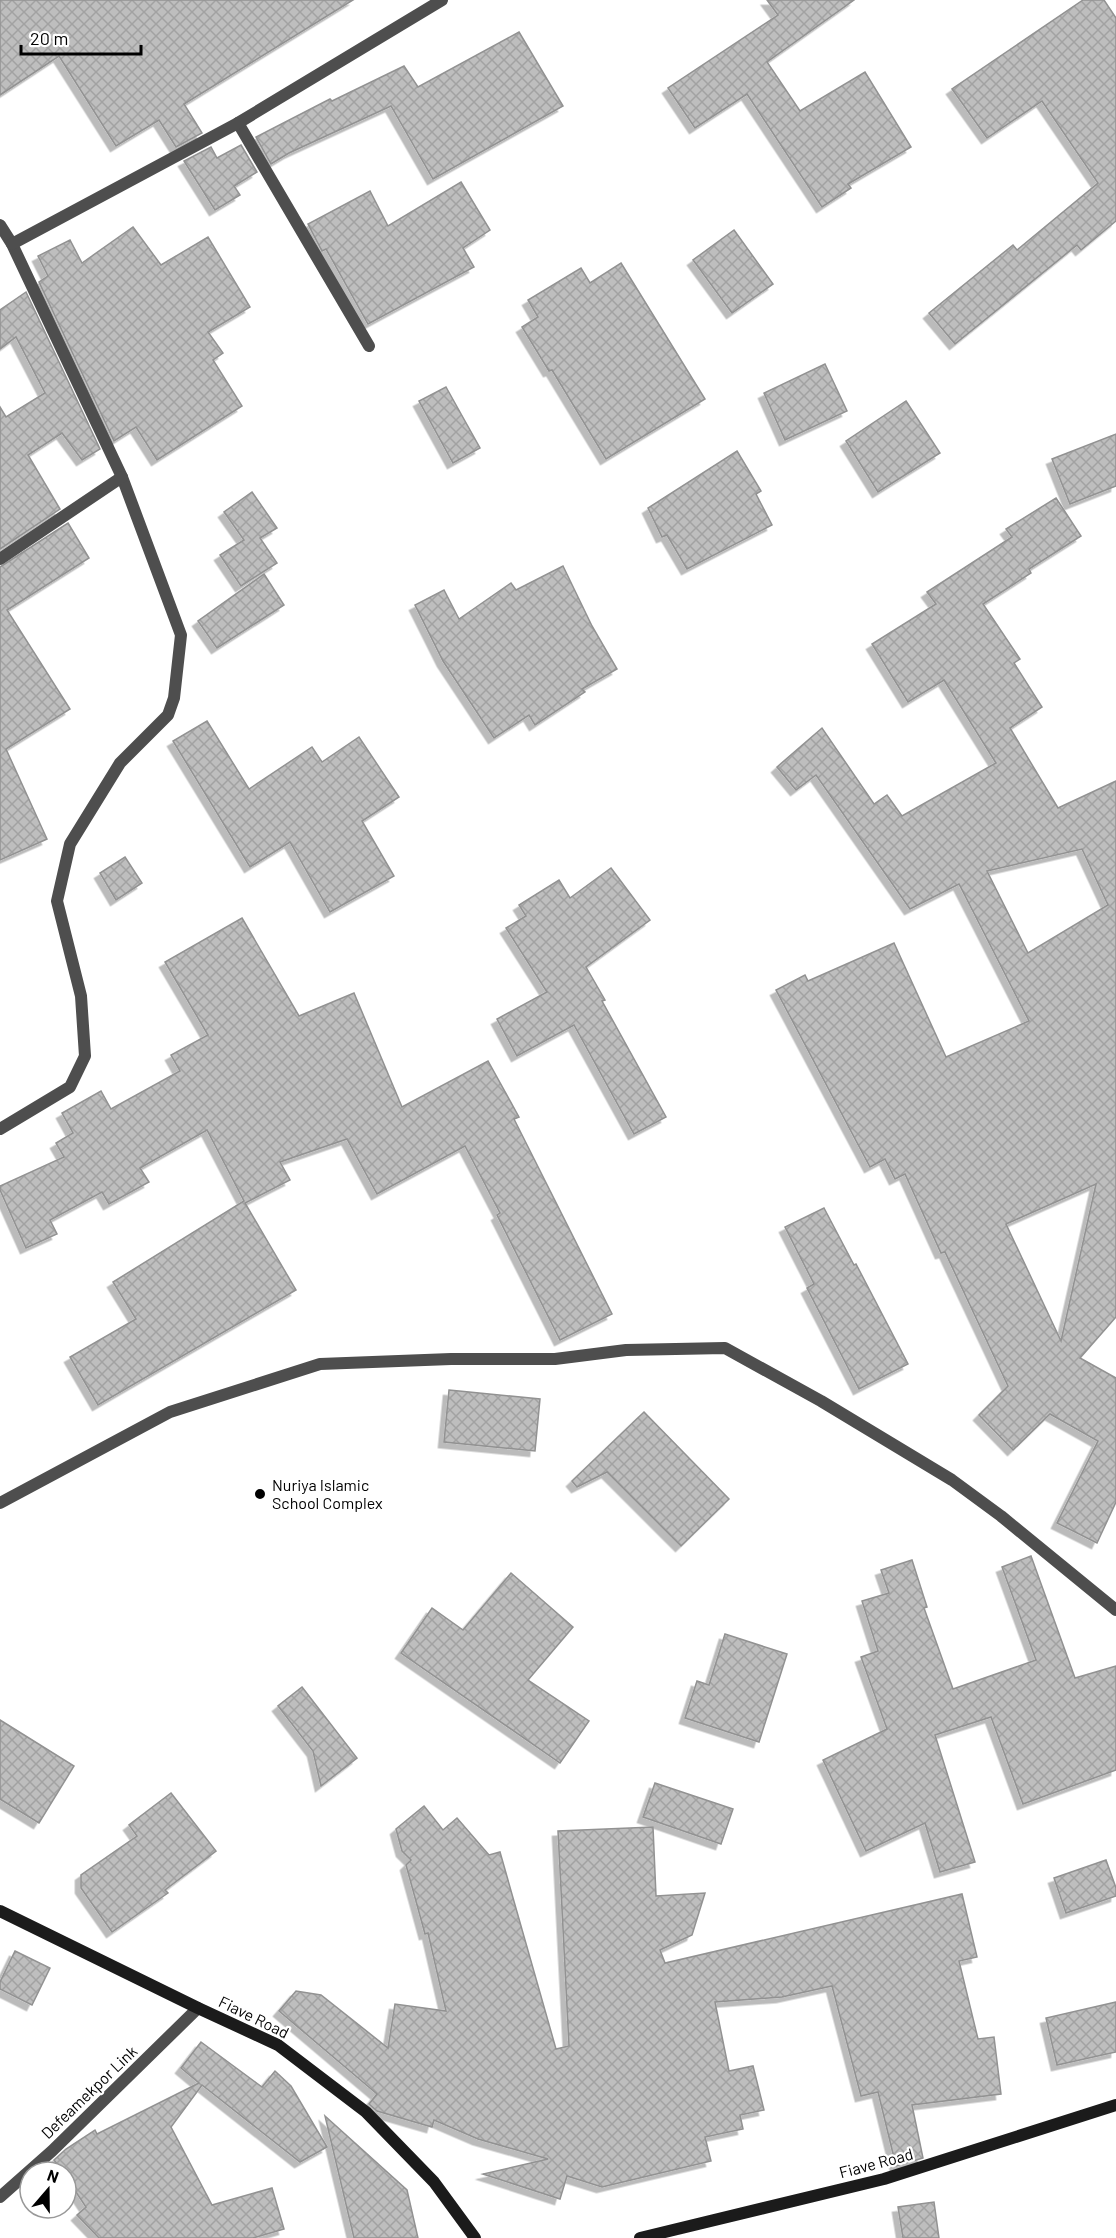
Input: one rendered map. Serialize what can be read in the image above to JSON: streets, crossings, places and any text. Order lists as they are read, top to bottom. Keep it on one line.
{"streets":{"street":["Fiave Road","Defeamekpor Link"]},"crossings":[["Fiave Road","Defeamekpor Link"]],"places":["Nuriya Islamic School Complex"],"scale_bar":"20 m","north":"top"}
